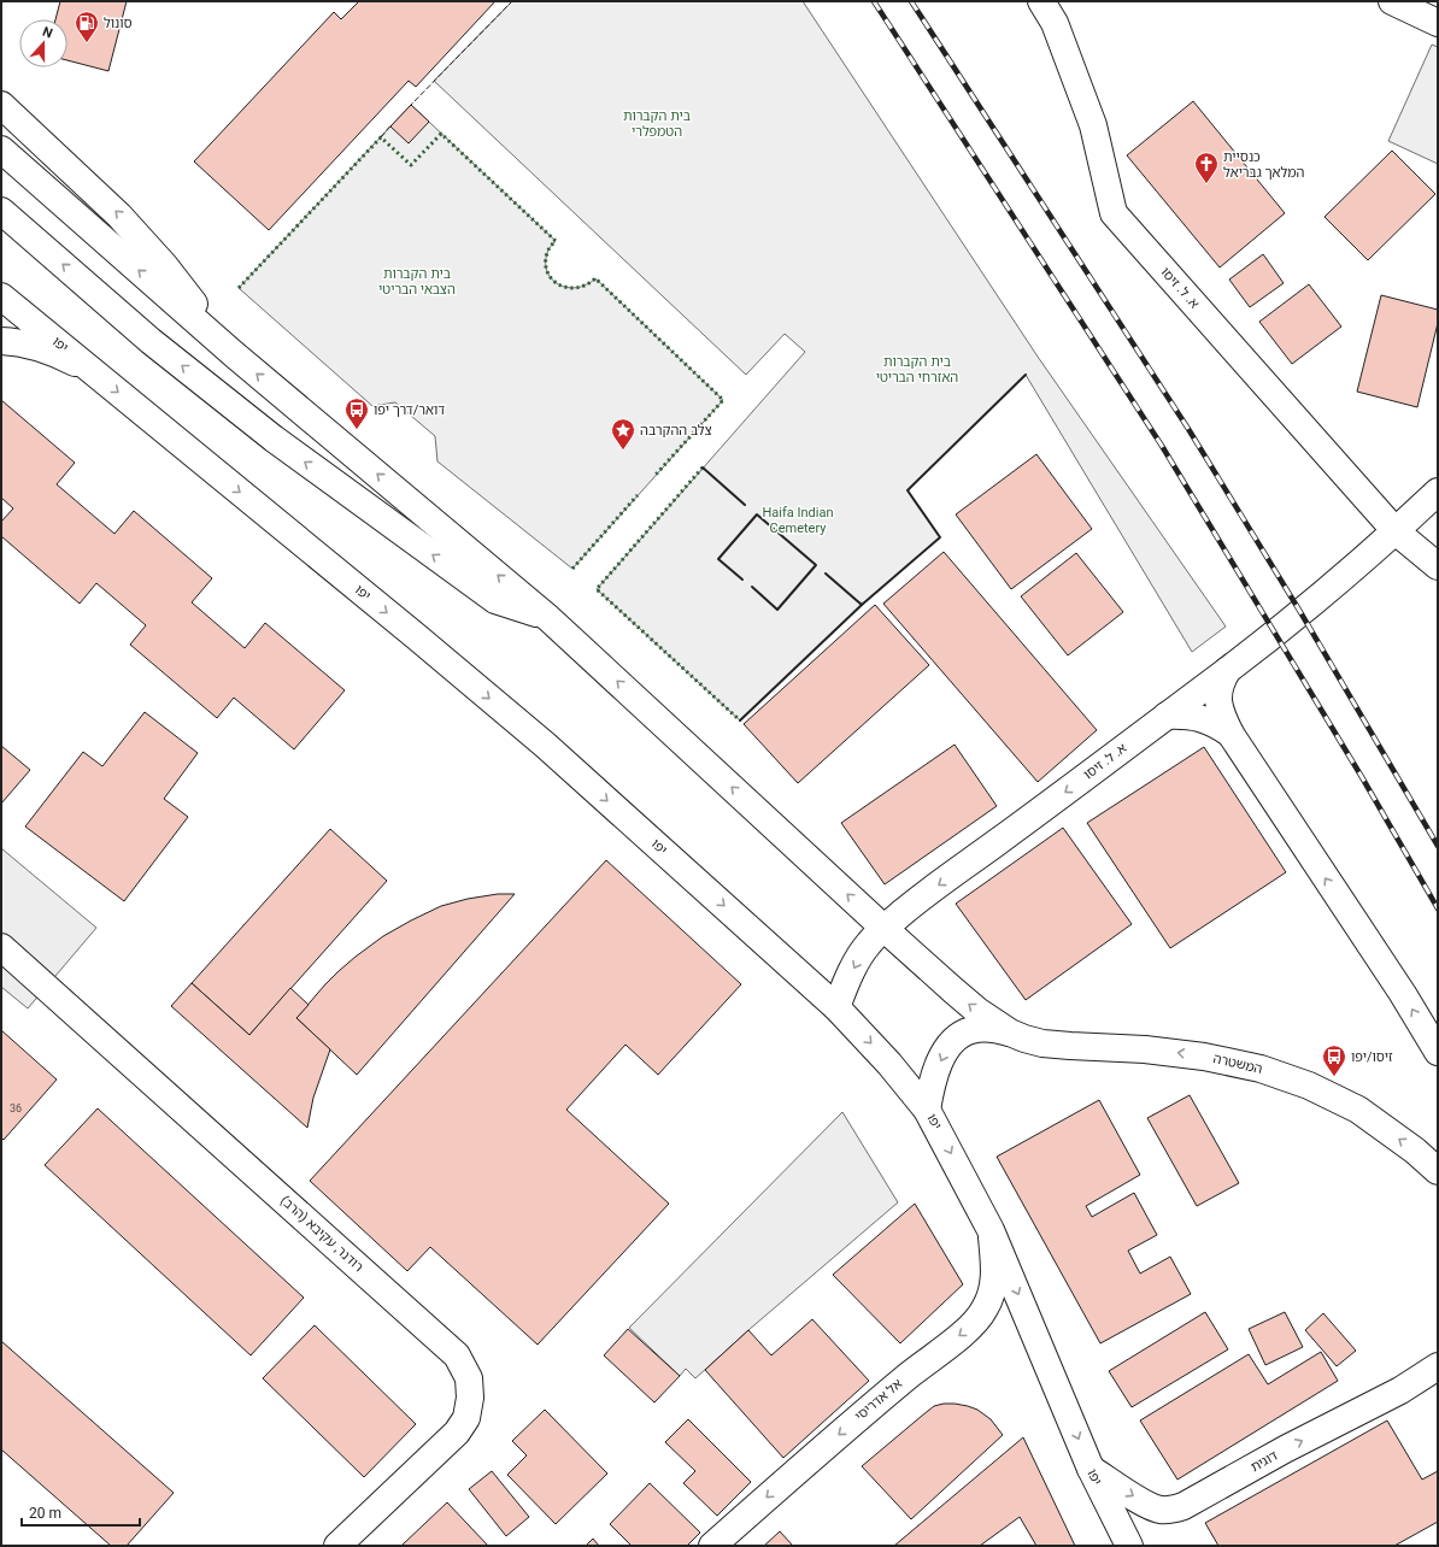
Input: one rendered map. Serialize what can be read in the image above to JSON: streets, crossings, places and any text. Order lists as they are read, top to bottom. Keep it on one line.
{"streets":{"main road":["א. ל. זיסו","יפו","המשטרה","רודנר, עקיבא (הרב)","אל אדריסי","דוגית"]},"crossings":[["א. ל. זיסו","יפו"],["יפו","אל אדריסי"],["יפו","דוגית"]],"one_way":["המשטרה","אל אדריסי","דוגית"],"parks":["בית הקברות הטמפלרי","בית הקברות הצבאי הבריטי","בית הקברות האזרחי הבריטי","Haifa Indian Cemetery"],"places":{"fuel station":["סונול"],"church":["כנסיית המלאך גבריאל"],"bus stop":["דואר/דרך יפו","זיסו/יפו"],"place":["צלב ההקרבה"]},"house_numbers":["36"],"scale_bar":"20 m","north":"top"}
